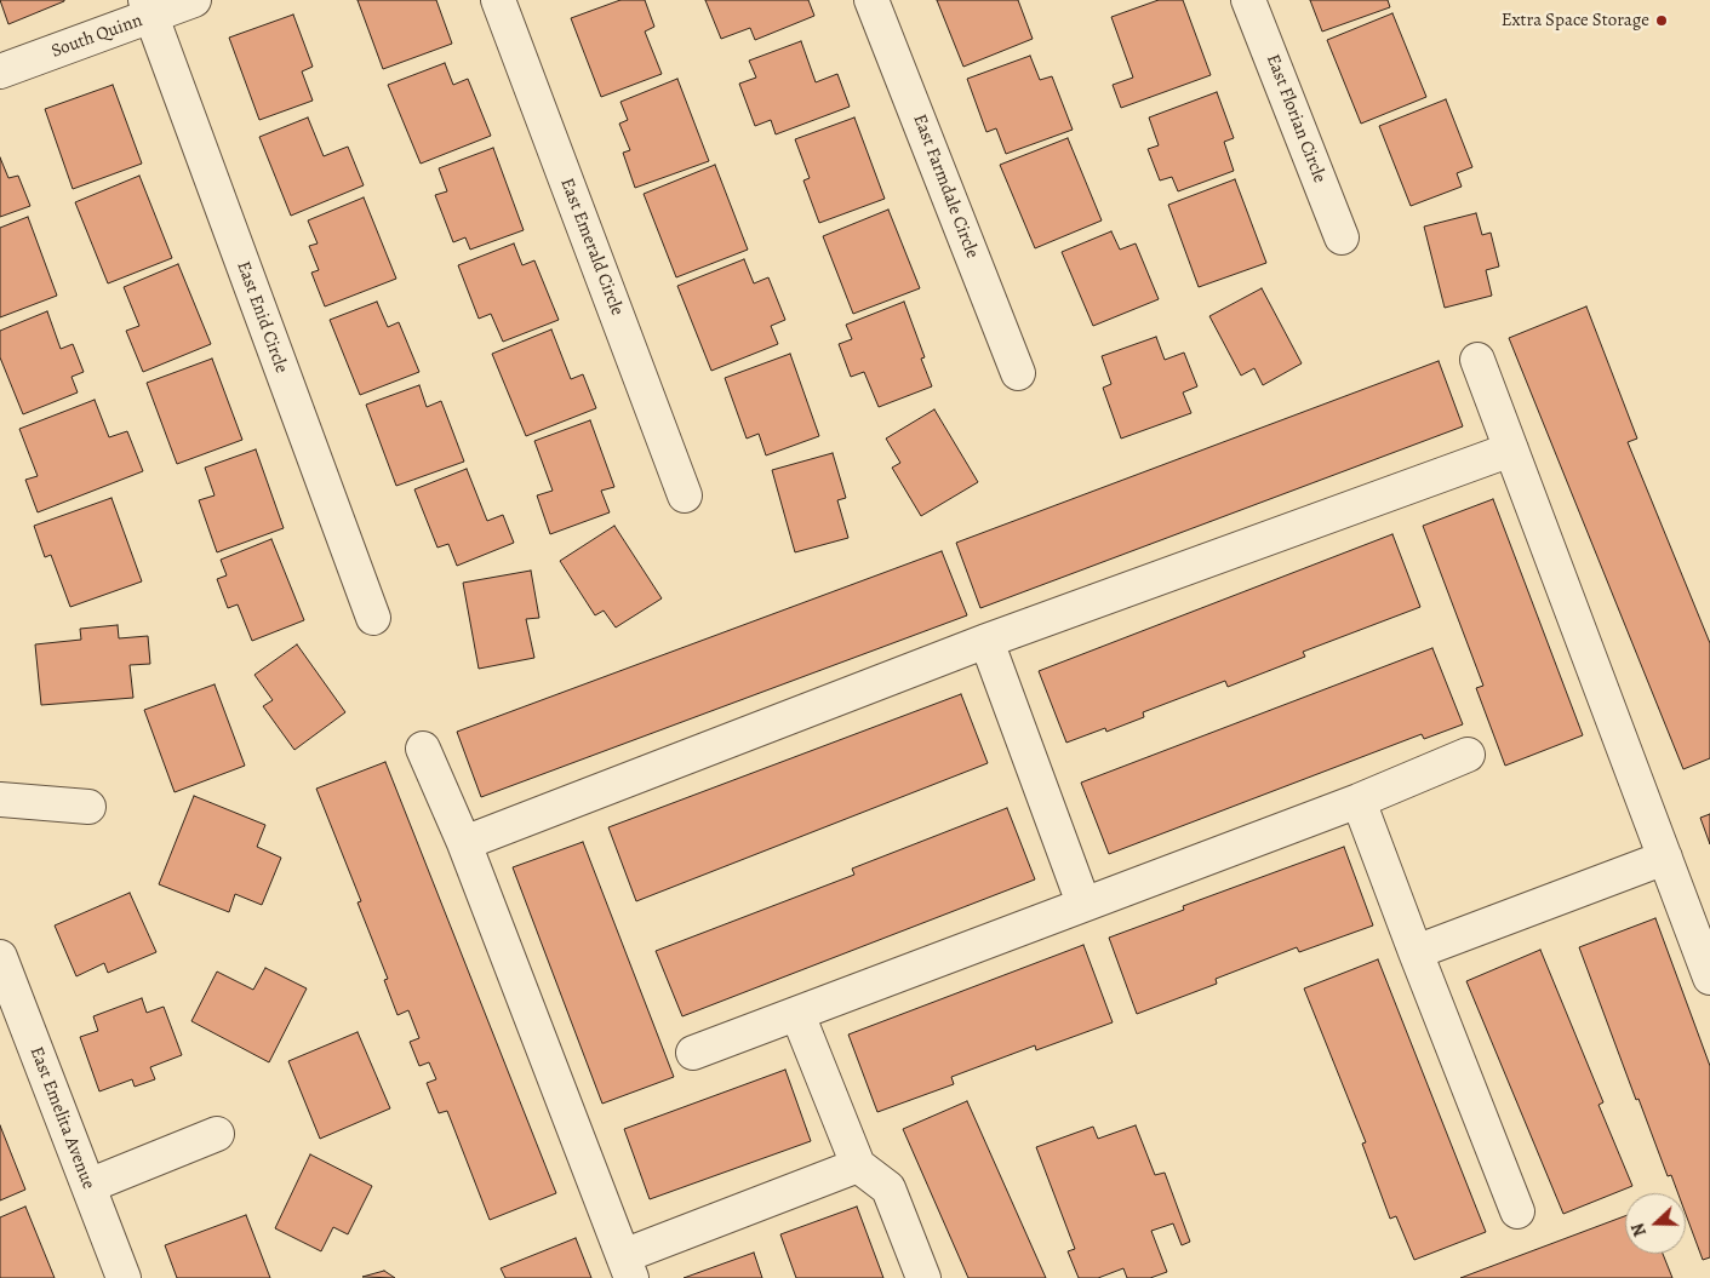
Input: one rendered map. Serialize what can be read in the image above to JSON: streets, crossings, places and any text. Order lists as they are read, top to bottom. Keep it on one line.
{"streets":{"street":["South Quinn","East Florian Circle","East Farmdale Circle","East Emerald Circle","East Enid Circle","East Emelita Avenue"]},"crossings":[["South Quinn","East Enid Circle"]],"places":["Extra Space Storage"],"north":"left"}
